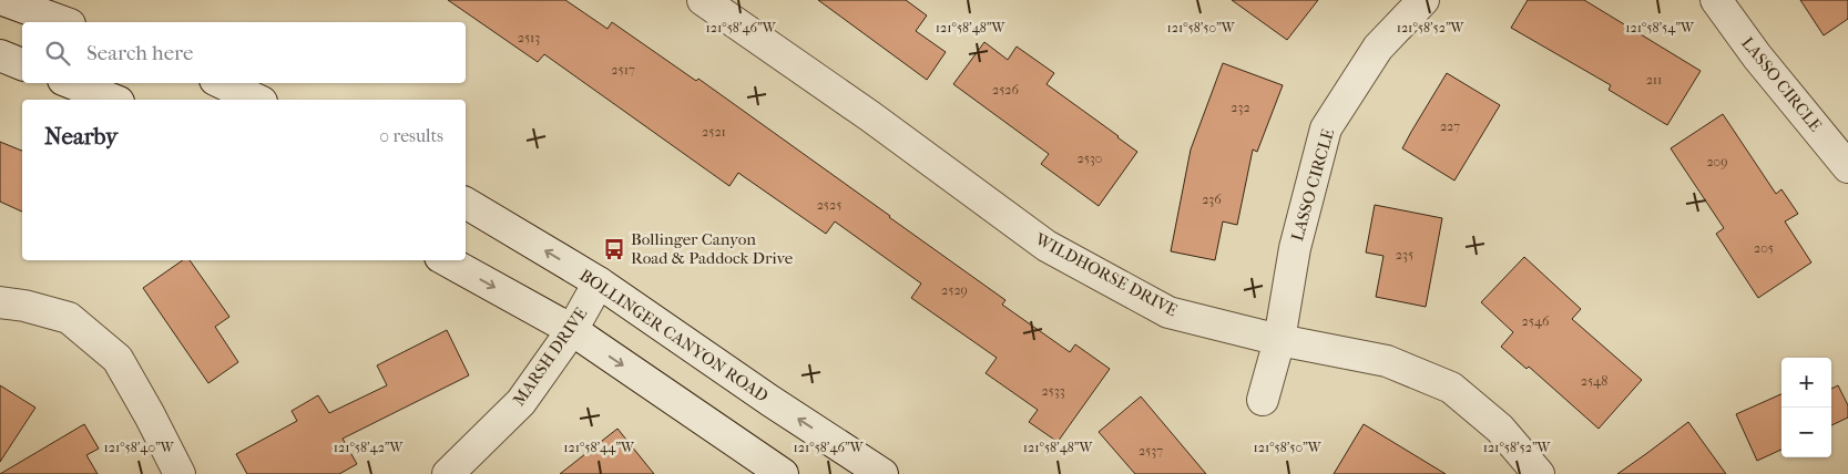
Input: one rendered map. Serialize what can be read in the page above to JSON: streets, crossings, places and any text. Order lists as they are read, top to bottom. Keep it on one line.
{"streets":{"street":["LASSO CIRCLE","WILDHORSE DRIVE","BOLLINGER CANYON ROAD","MARSH DRIVE"]},"crossings":[["LASSO CIRCLE","WILDHORSE DRIVE"],["BOLLINGER CANYON ROAD","MARSH DRIVE"]],"places":{"bus stop":["Bollinger Canyon Road & Paddock Drive"]},"house_numbers":["2513","2517","211","2526","232","227","2521","2530","209","236","2525","205","235","2529","2546","2548","2533","2537"],"page":{"search":"Search here","heading":["Nearby","0 results"],"map_buttons":["+","−"]},"coordinates":["121°58'46\"W","121°58'48\"W","121°58'50\"W","121°58'54\"W","121°58'52\"W","121°58'40\"W","121°58'42\"W","121°58'44\"W"]}
